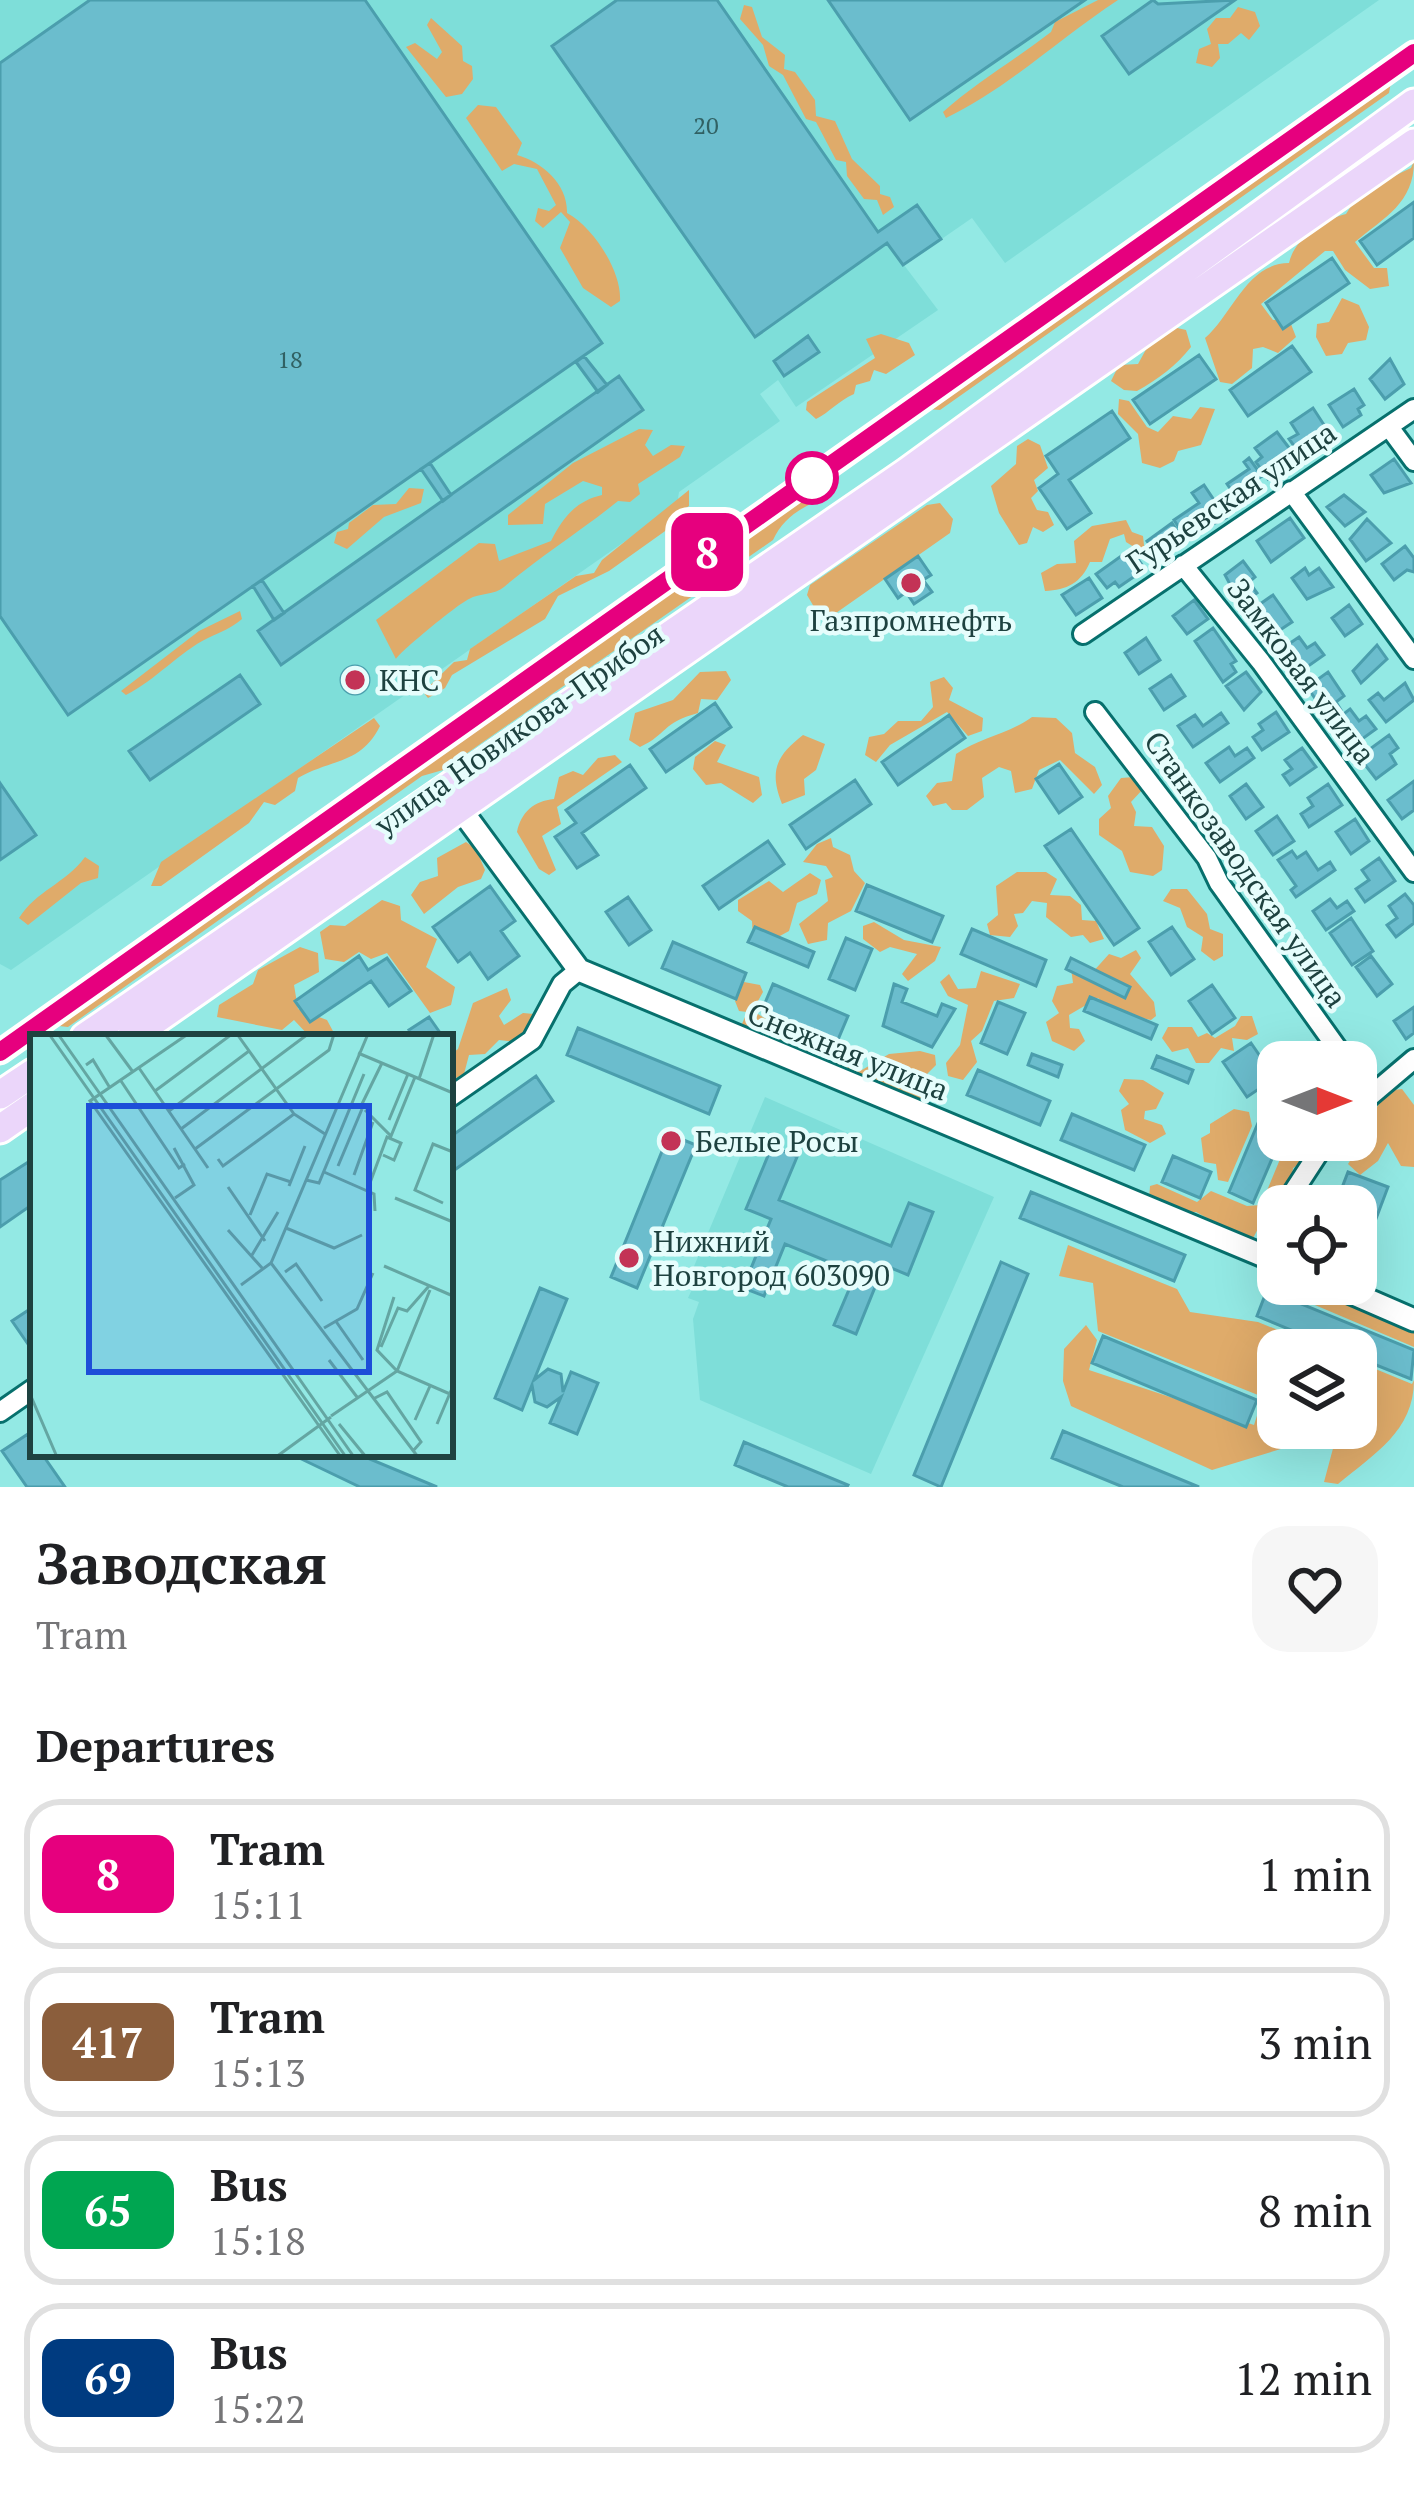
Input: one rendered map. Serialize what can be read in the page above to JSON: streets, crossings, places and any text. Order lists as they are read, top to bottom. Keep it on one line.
{"streets":{"main road":["улица Новикова-Прибоя"],"street":["Гурьевская улица","Замковая улица","Станкозаводская улица","Снежная улица"]},"crossings":[["Гурьевская улица","Замковая улица"]],"places":["Газпромнефть","КНС","Белые Росы","Нижний Новгород 603090"],"lines":["tram line 8"],"house_numbers":["20","18"],"north":"right","page":{"on_map":"8","heading":[["Заводская","Tram"],"Departures"],"list":[{"mark":"8","name":"Tram","note":"15:11","value":"1 min"},{"mark":"417","name":"Tram","note":"15:13","value":"3 min"},{"mark":"65","name":"Bus","note":"15:18","value":"8 min"},{"mark":"69","name":"Bus","note":"15:22","value":"12 min"}]}}
